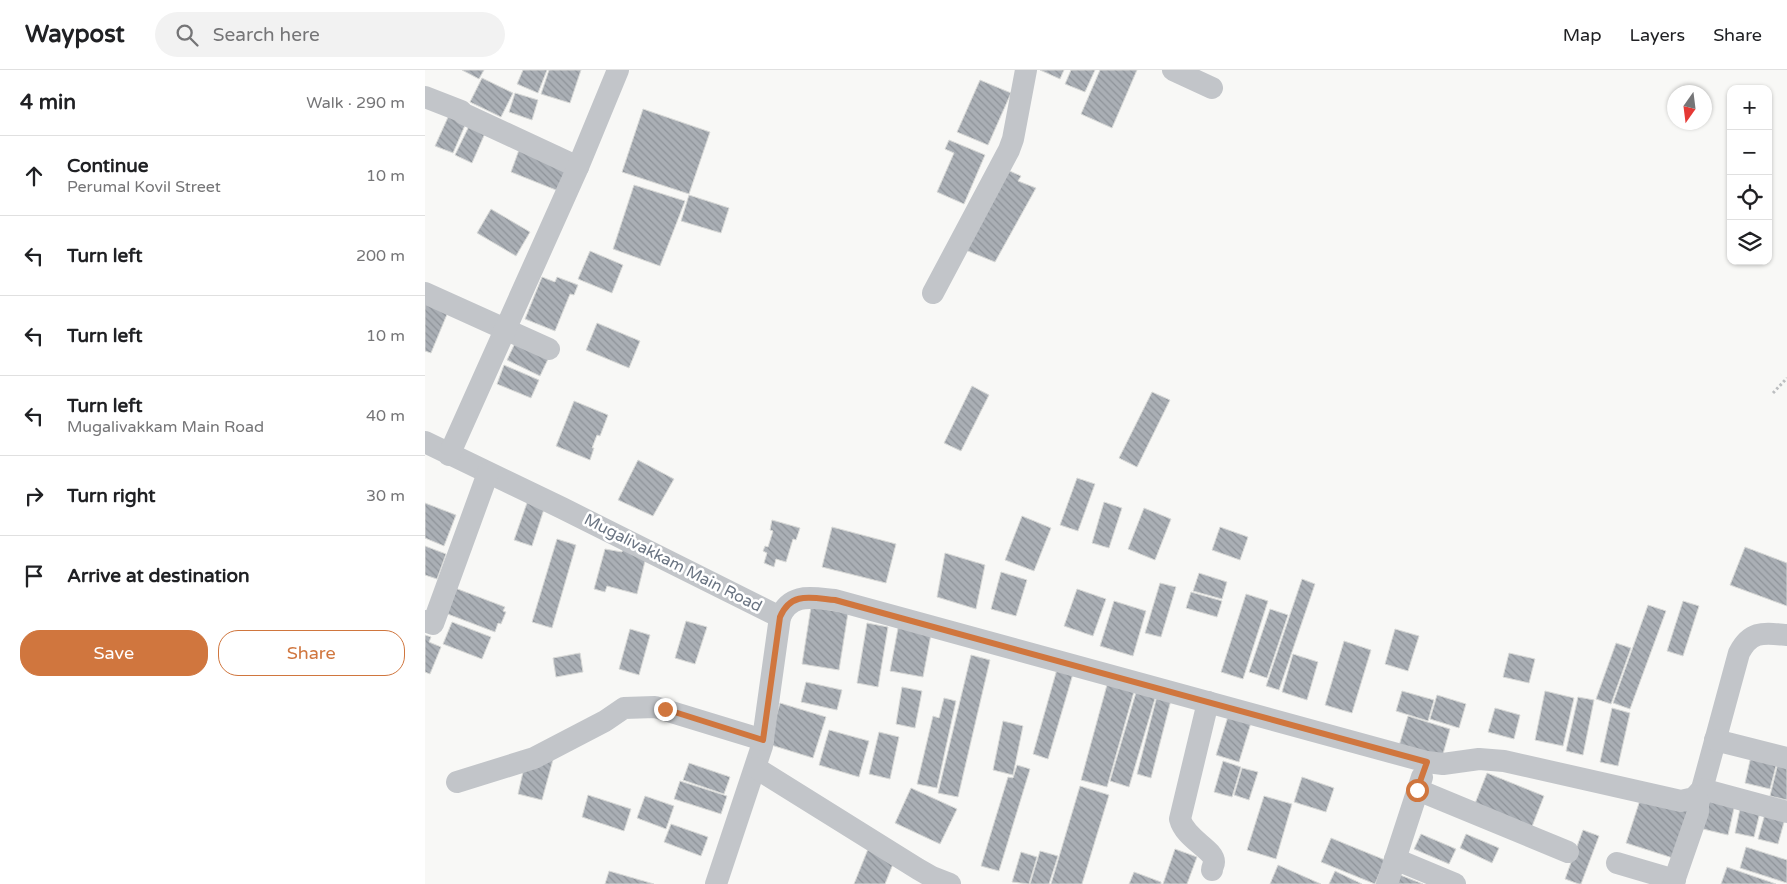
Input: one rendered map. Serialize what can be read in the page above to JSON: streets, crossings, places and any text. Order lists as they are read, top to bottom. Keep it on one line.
{"streets":{"street":["Mugalivakkam Main Road"]},"north":"bottom","page":{"header":"Waypost","search":"Search here","nav":["Map","Layers","Share"],"heading":["4 min","Walk · 290 m"],"map_buttons":["+","−"],"list":[["Continue","Perumal Kovil Street","10 m"],["Turn left","200 m"],["Turn left","10 m"],["Turn left","Mugalivakkam Main Road","40 m"],["Turn right","30 m"],"Arrive at destination"],"buttons":["Save","Share"]}}
